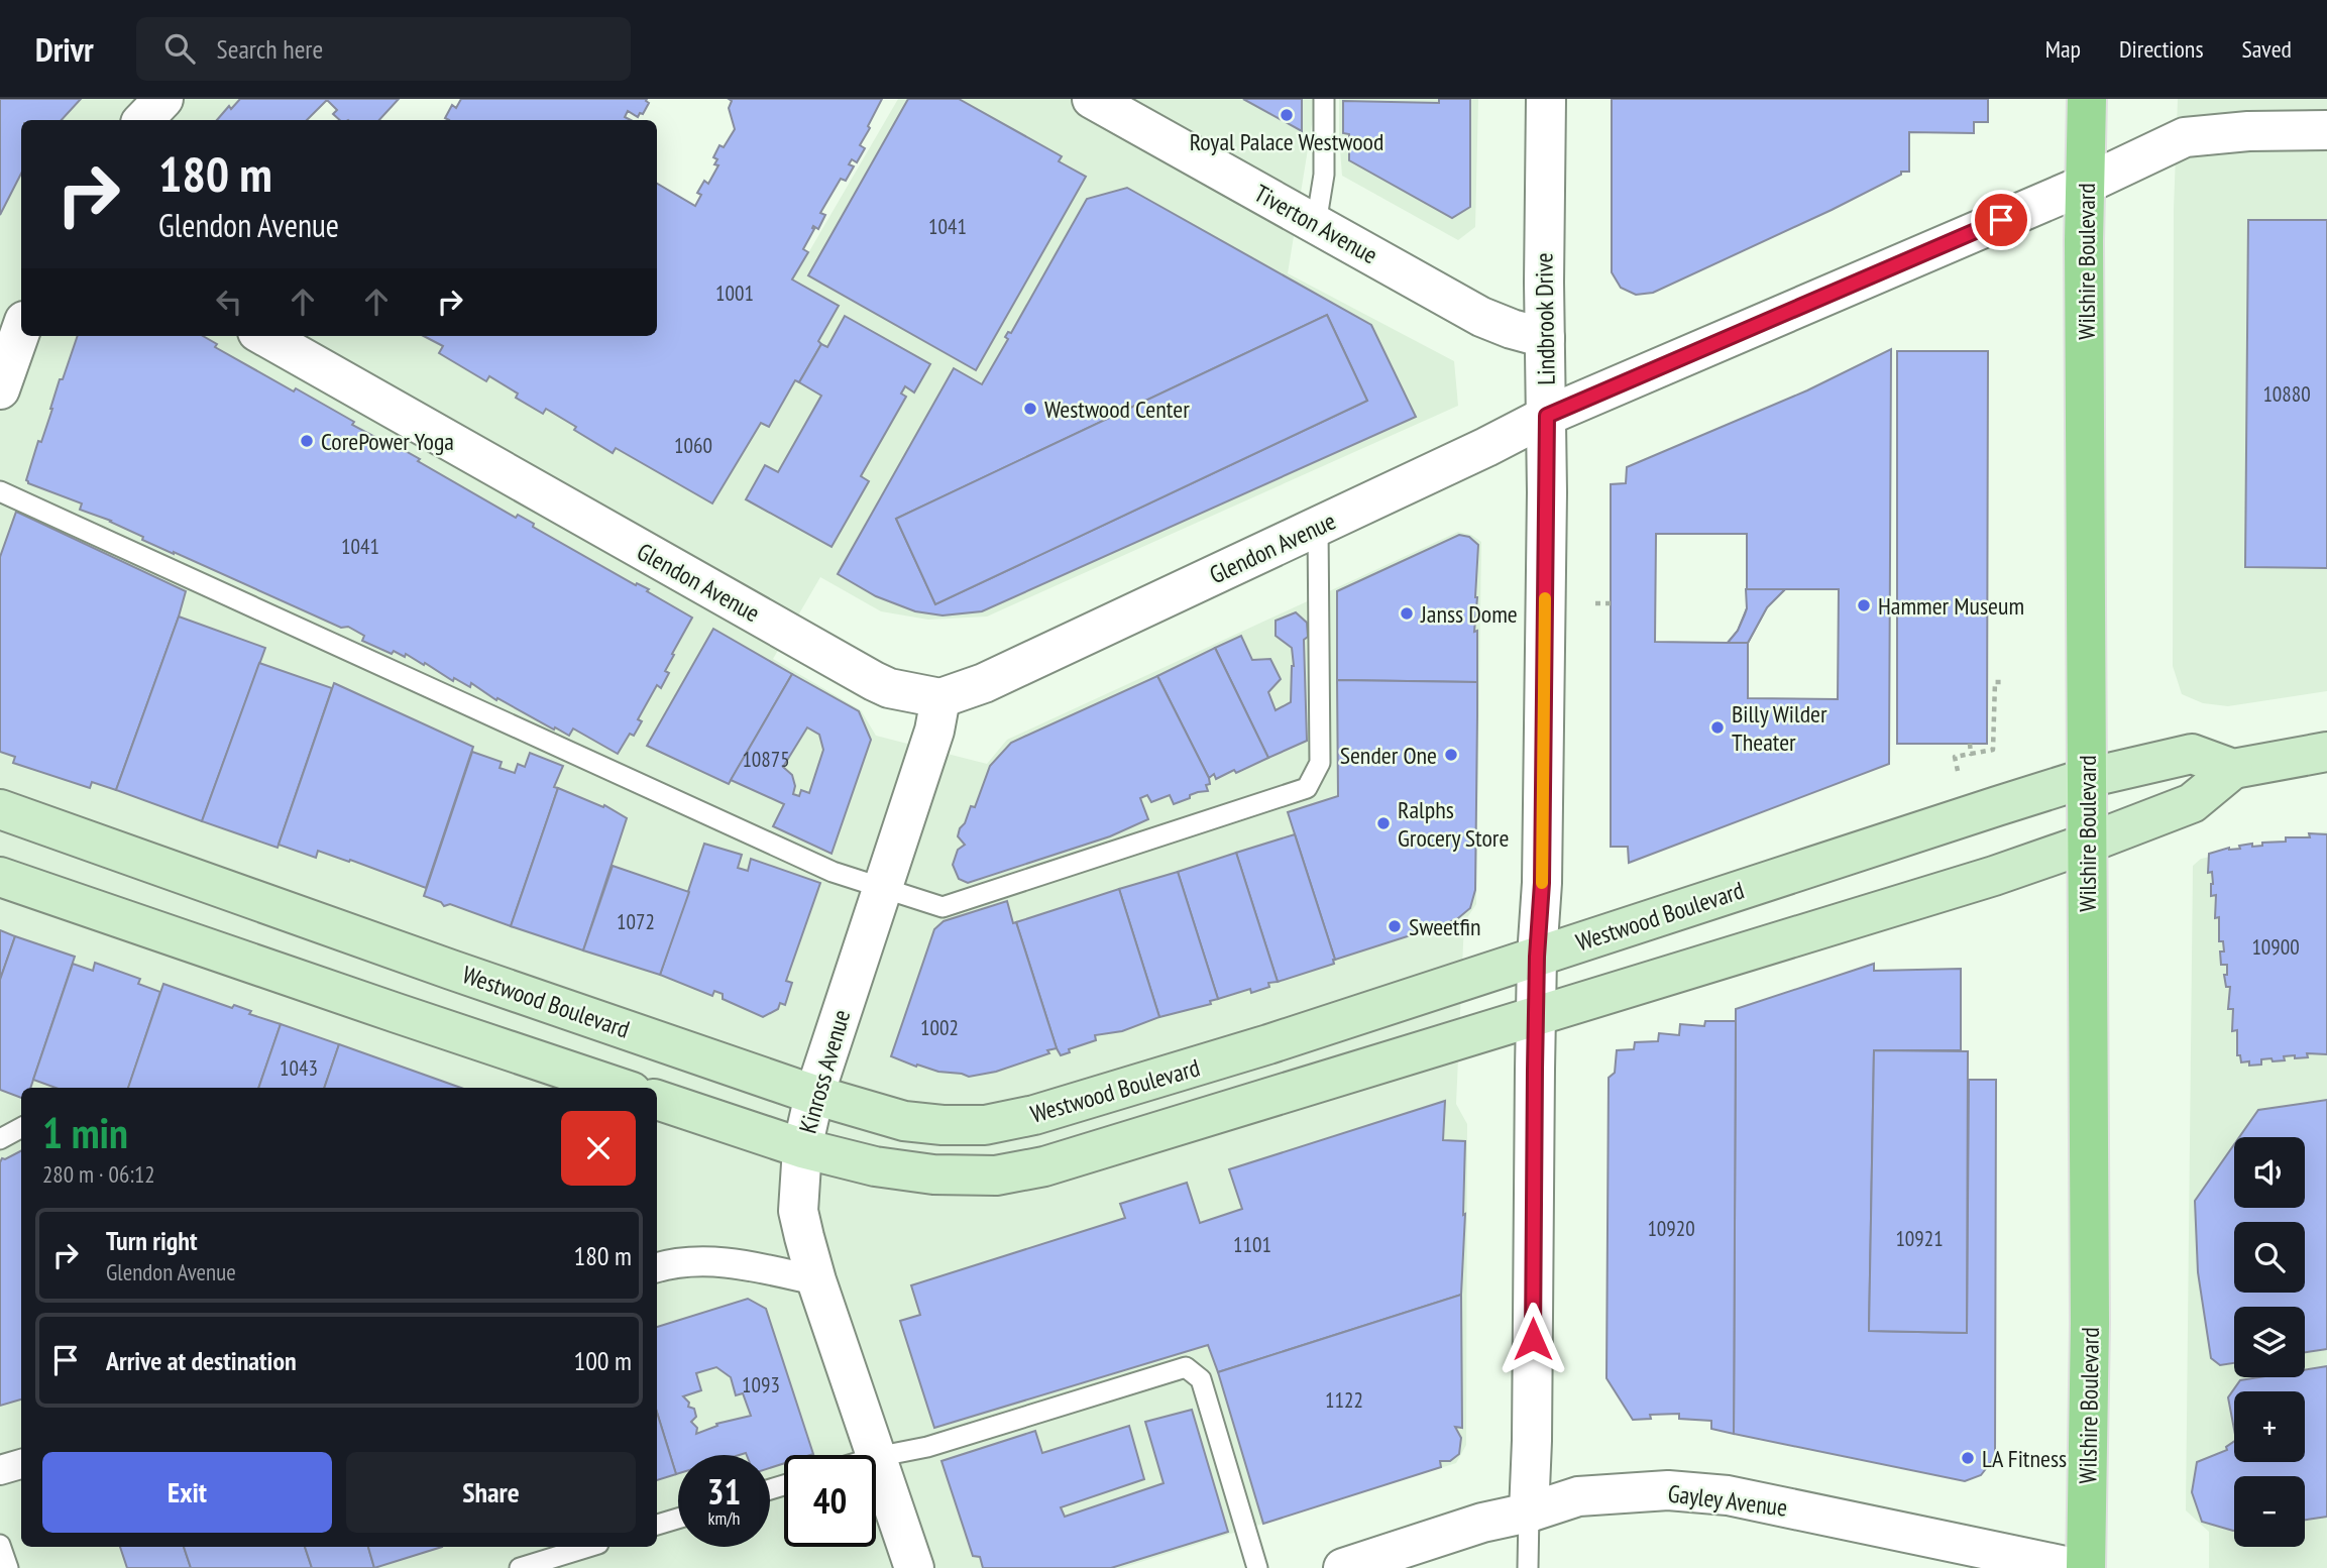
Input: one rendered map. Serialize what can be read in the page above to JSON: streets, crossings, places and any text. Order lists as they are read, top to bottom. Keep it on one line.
{"streets":{"main road":["Wilshire Boulevard","Westwood Boulevard"],"street":["Tiverton Avenue","Lindbrook Drive","Glendon Avenue","Kinross Avenue","Gayley Avenue"]},"crossings":[["Tiverton Avenue","Lindbrook Drive"],["Wilshire Boulevard","Glendon Avenue"],["Wilshire Boulevard","Westwood Boulevard"],["Lindbrook Drive","Glendon Avenue"],["Lindbrook Drive","Westwood Boulevard"],["Lindbrook Drive","Gayley Avenue"],["Glendon Avenue","Kinross Avenue"],["Westwood Boulevard","Kinross Avenue"]],"places":["Royal Palace Westwood","Westwood Center","CorePower Yoga","Hammer Museum","Janss Dome","Billy Wilder Theater","Sender One","Ralphs Grocery Store","Sweetfin","LA Fitness"],"house_numbers":["1041","1001","10880","1060","1041","10875","1072","10900","1002","1043","10920","10921","1101","1093","1122"],"page":{"header":"Drivr","search":"Search here","nav":["Map","Directions","Saved"],"turn":["180 m","Glendon Avenue"],"heading":["1 min","280 m · 06:12"],"map_buttons":["+","−"],"list":[{"name":"Turn right","note":"Glendon Avenue","value":"180 m"},{"name":"Arrive at destination","value":"100 m"}],"buttons":["Exit","Share"],"speed":"31 km/h","limit":"40"}}
